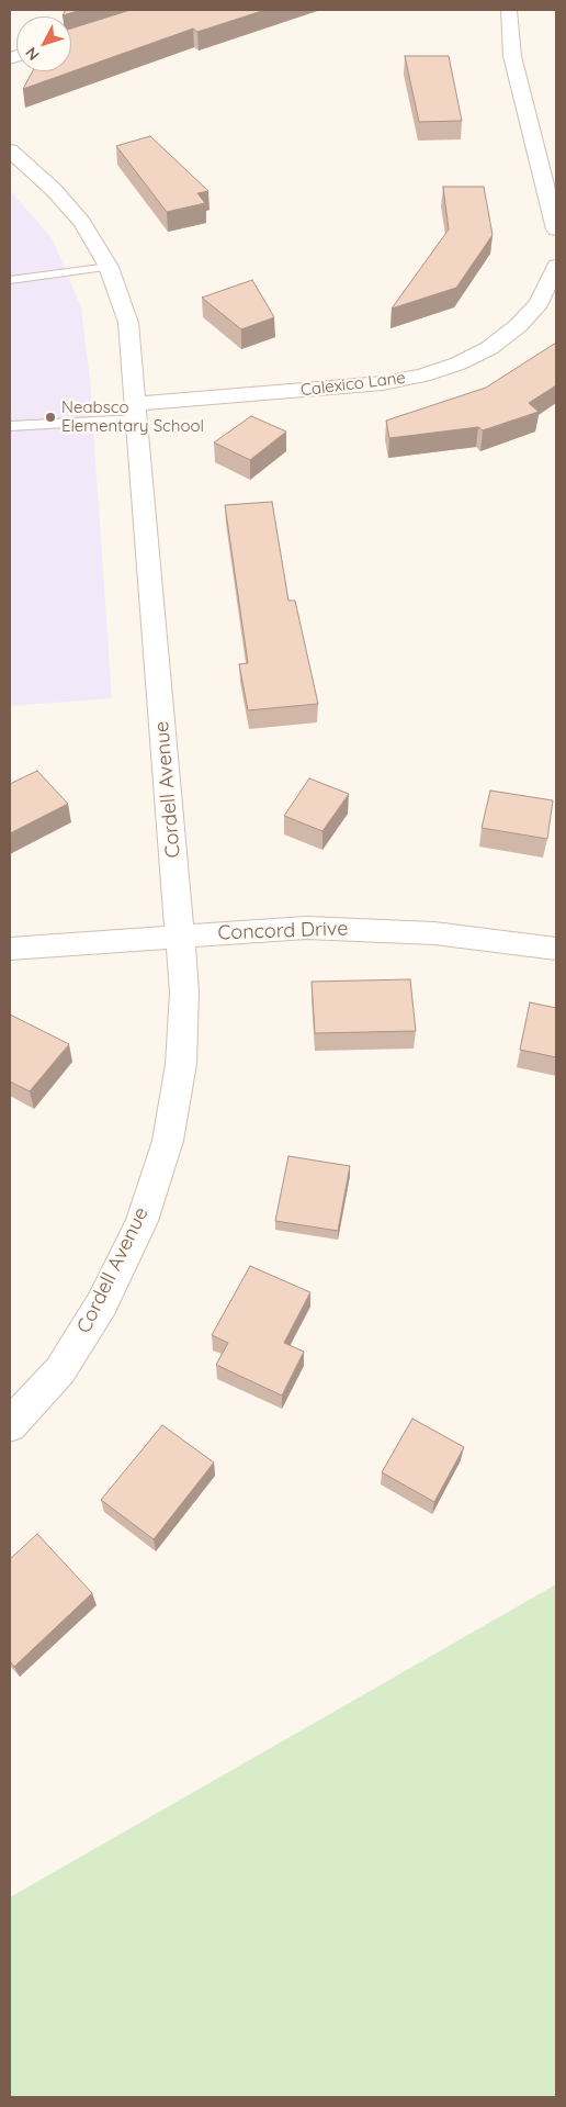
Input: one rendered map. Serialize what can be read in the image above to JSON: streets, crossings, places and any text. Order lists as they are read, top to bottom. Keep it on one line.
{"streets":{"street":["Calexico Lane","Cordell Avenue","Concord Drive"]},"crossings":[["Calexico Lane","Cordell Avenue"],["Cordell Avenue","Concord Drive"]],"places":["Neabsco Elementary School"],"north":"bottom left"}
